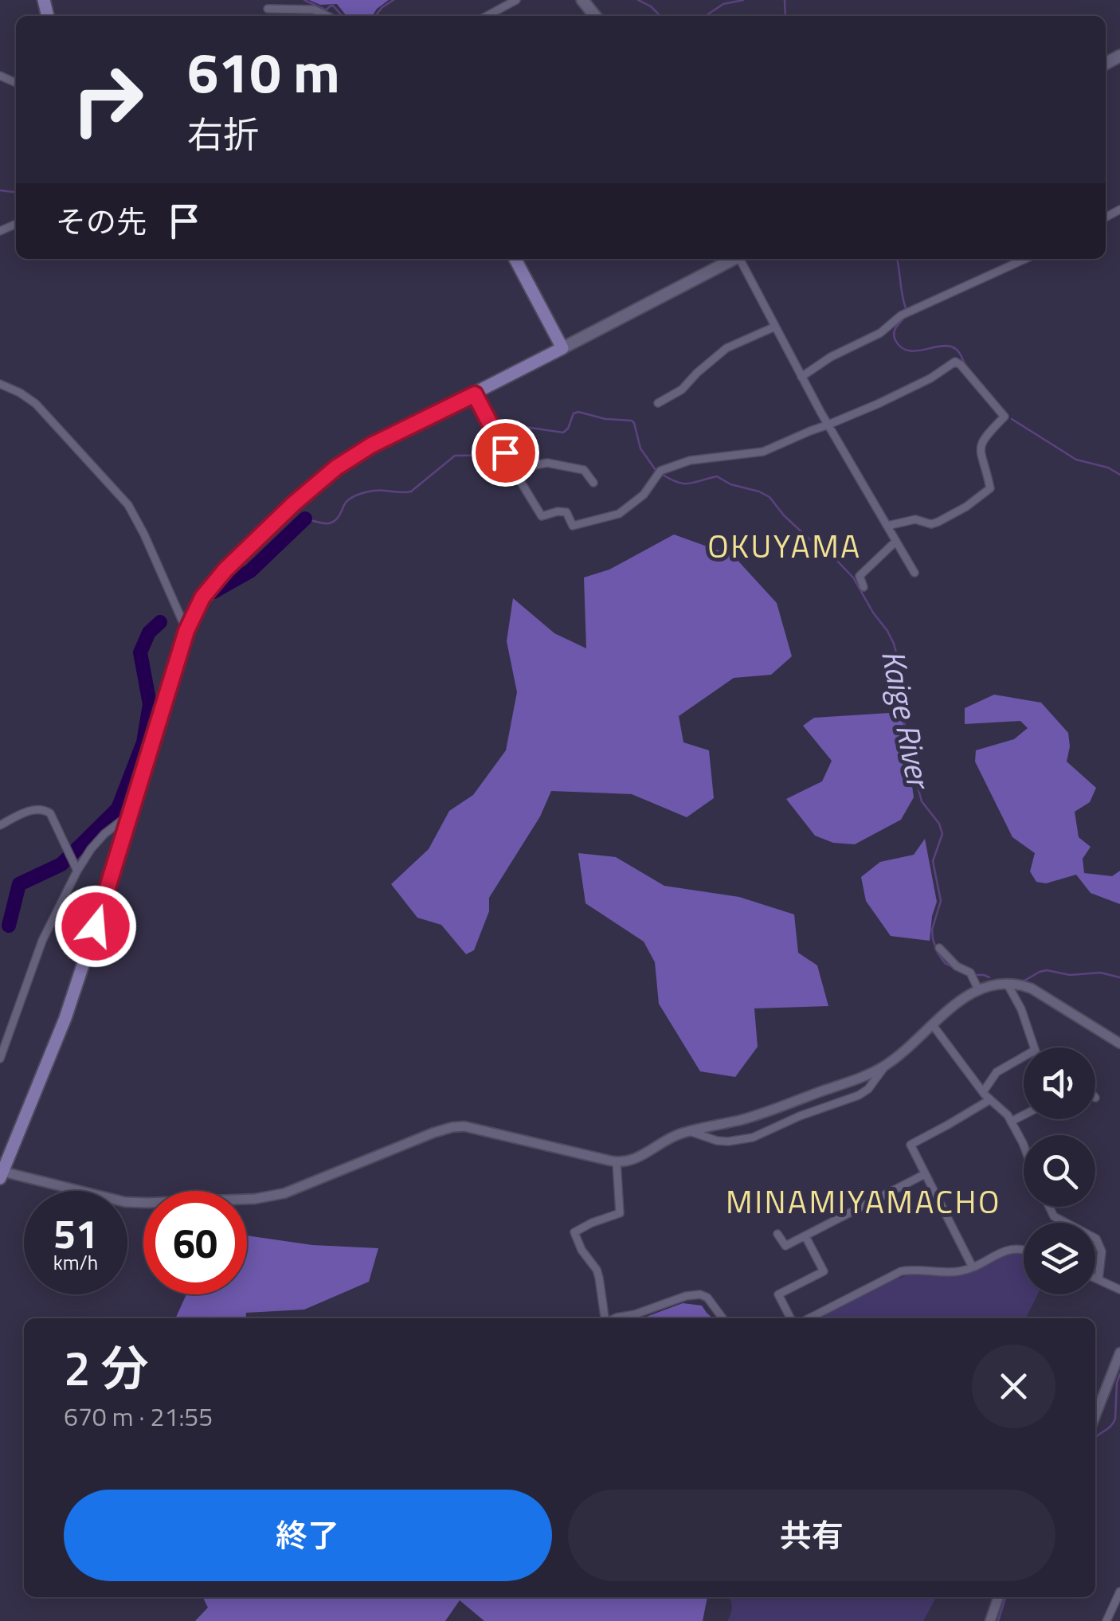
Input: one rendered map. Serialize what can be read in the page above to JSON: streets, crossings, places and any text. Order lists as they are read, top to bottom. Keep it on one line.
{"districts":["OKUYAMA","MINAMIYAMACHO"],"water":["Kaige River"],"page":{"turn":["610 m","右折"],"then":"その先","speed":"51 km/h","limit":"60","heading":["2 分","670 m · 21:55"],"buttons":["終了","共有"]}}
